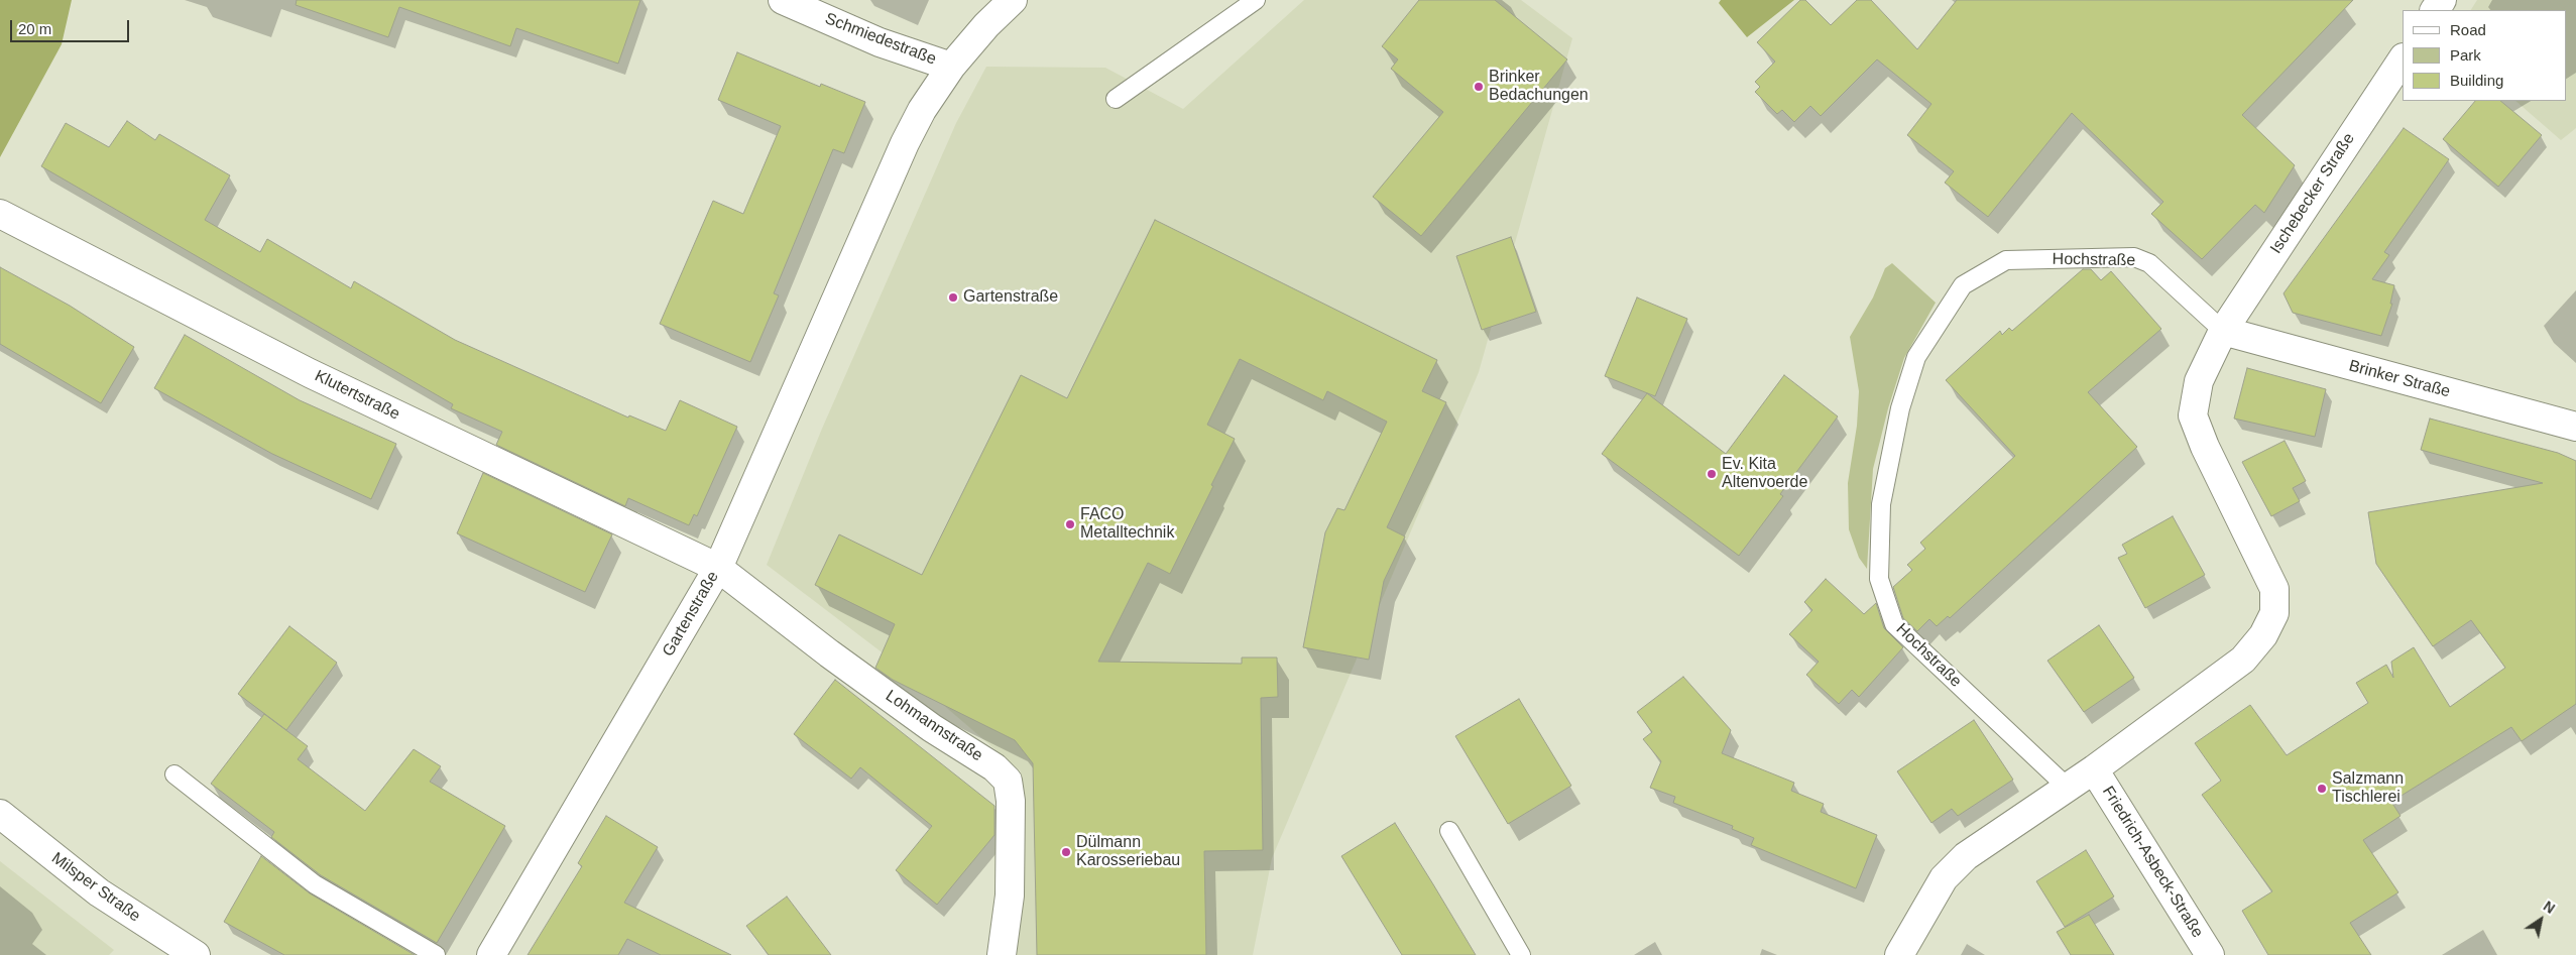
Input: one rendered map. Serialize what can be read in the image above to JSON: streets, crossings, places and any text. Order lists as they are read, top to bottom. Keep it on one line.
{"streets":{"street":["Schmiedestraße","Ischebecker Straße","Brinker Straße","Klutertstraße","Gartenstraße","Lohmannstraße","Friedrich-Asbeck-Straße","Milsper Straße"],"lane":["Hochstraße"]},"crossings":[["Schmiedestraße","Gartenstraße"],["Ischebecker Straße","Hochstraße"],["Ischebecker Straße","Brinker Straße"],["Hochstraße","Brinker Straße"],["Klutertstraße","Gartenstraße"],["Klutertstraße","Lohmannstraße"],["Gartenstraße","Lohmannstraße"]],"places":["Brinker Bedachungen","Gartenstraße","Ev. Kita Altenvoerde","FACO Metalltechnik","Salzmann Tischlerei","Dülmann Karosseriebau"],"legend":["Road","Park","Building"],"scale_bar":"20 m","north":"top right"}
